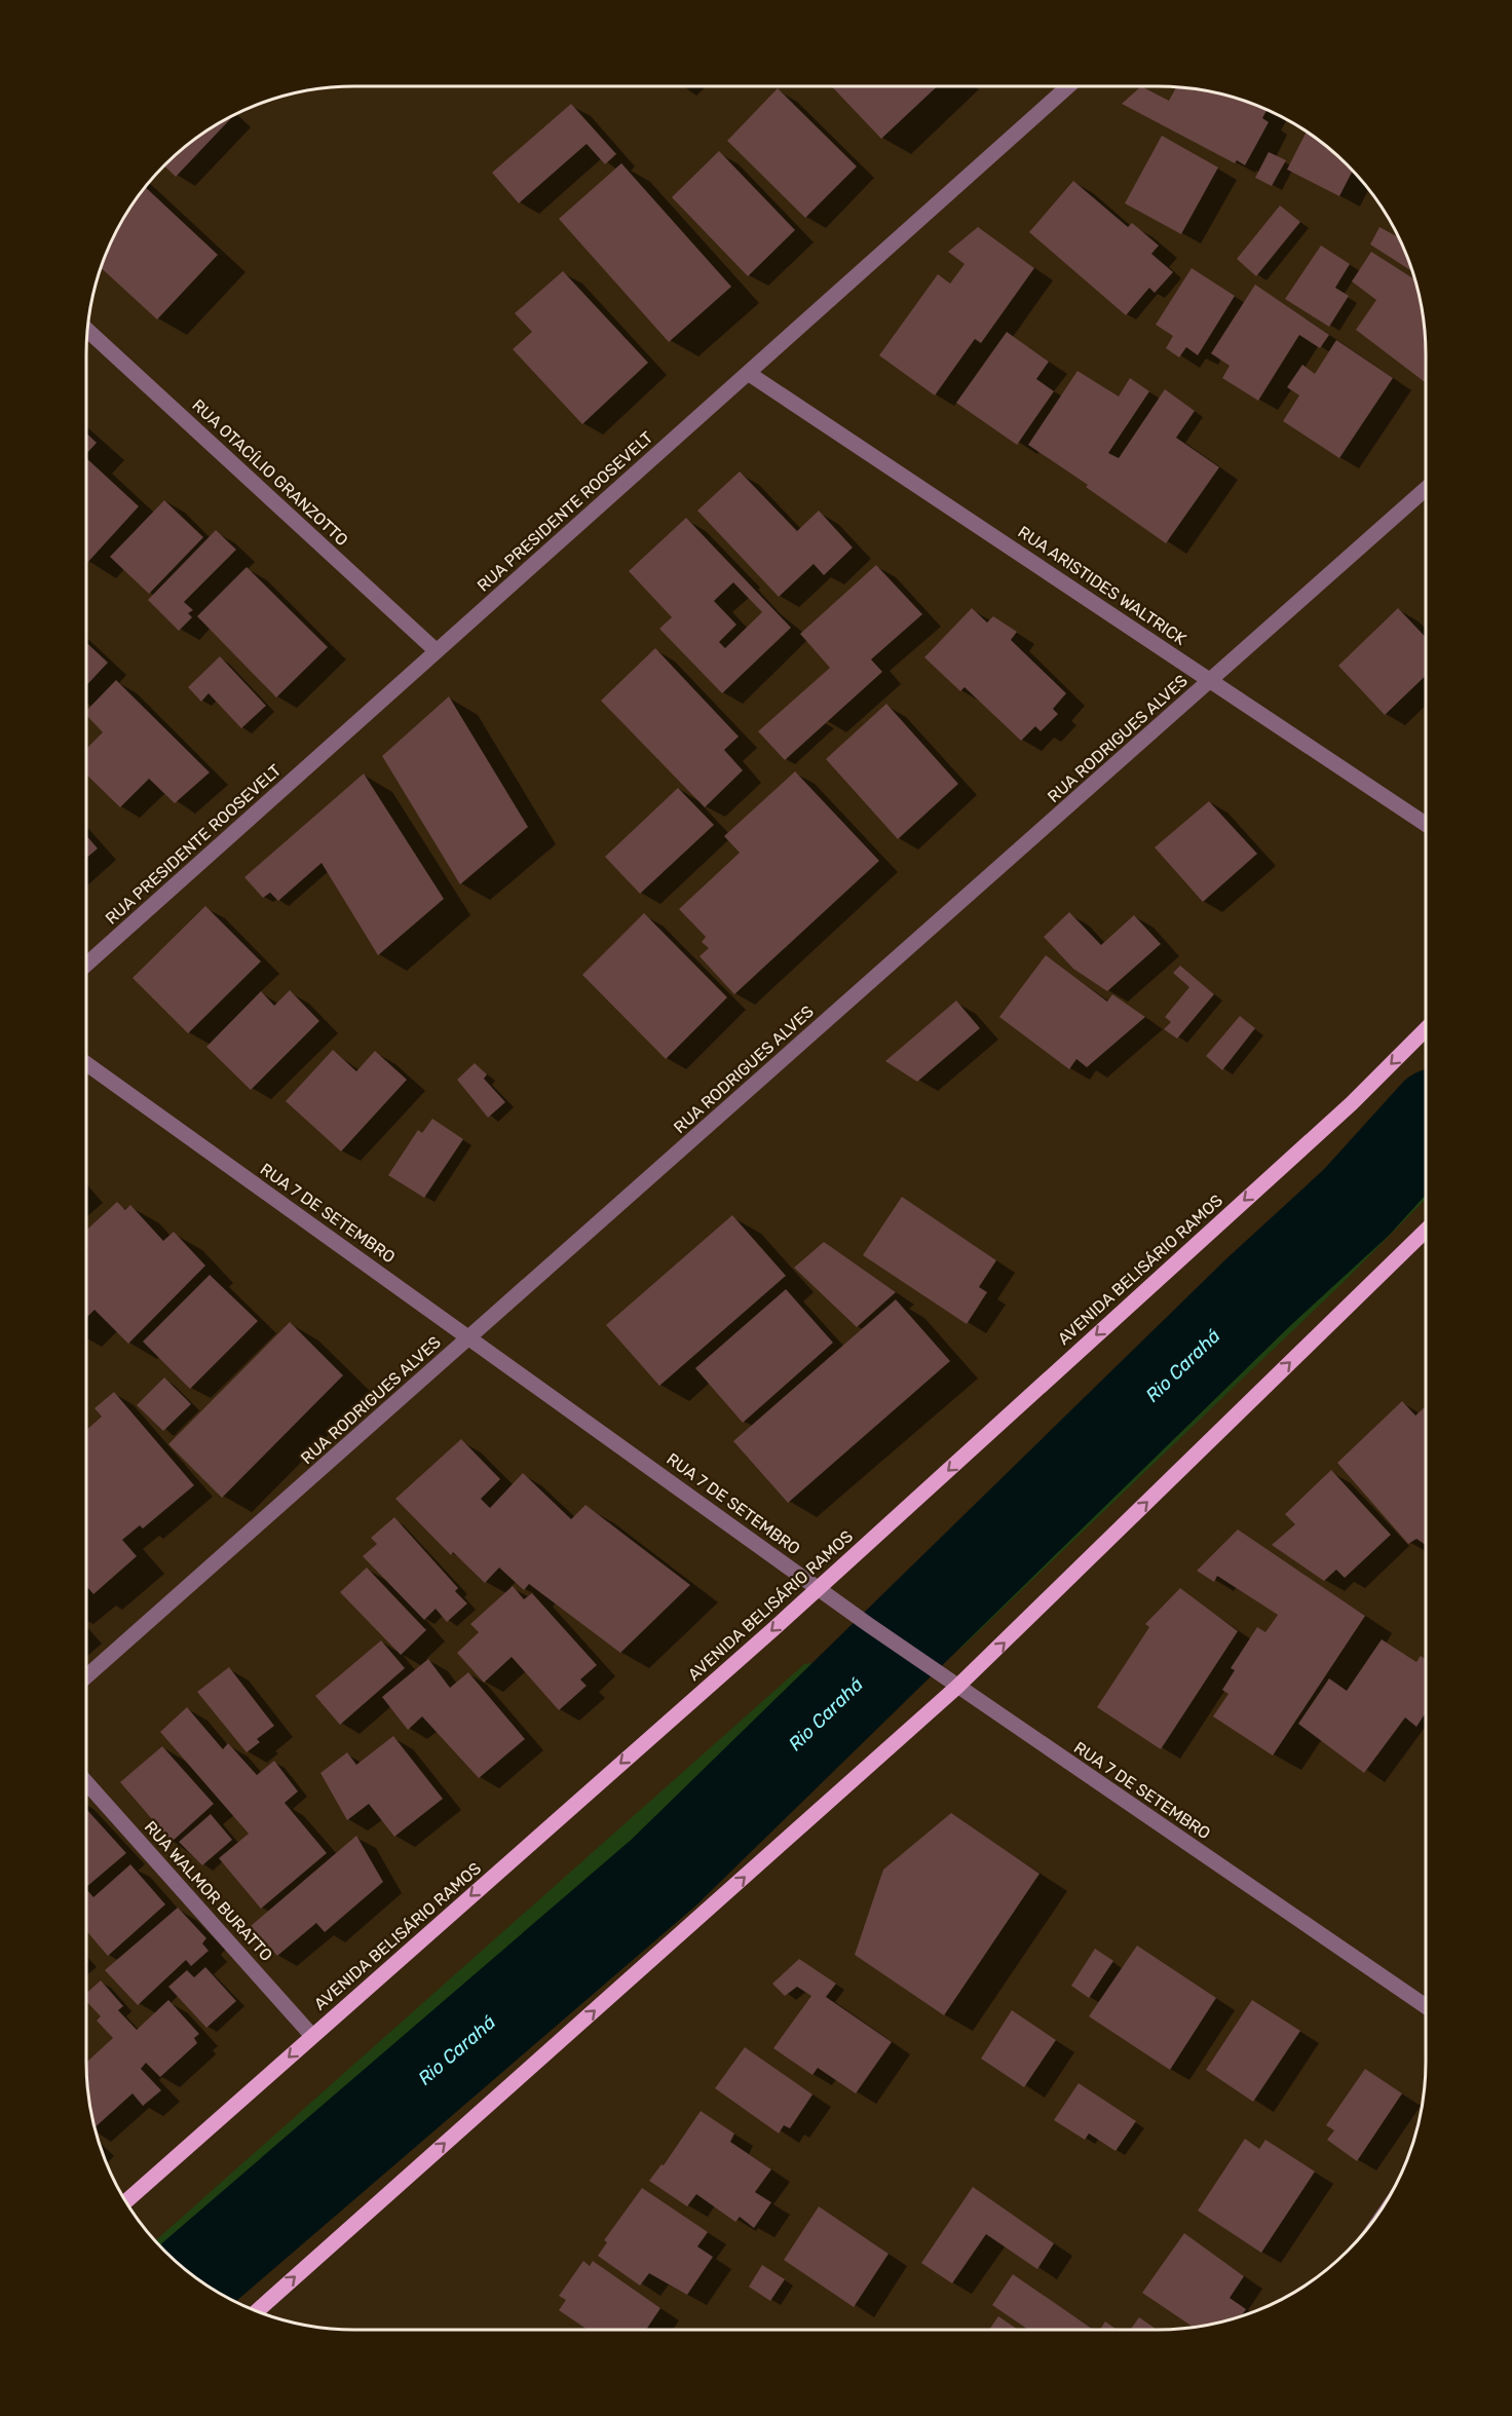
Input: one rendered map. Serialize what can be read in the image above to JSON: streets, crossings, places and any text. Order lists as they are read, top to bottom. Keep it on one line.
{"streets":{"main road":["AVENIDA BELISÁRIO RAMOS"],"street":["RUA OTACÍLIO GRANZOTTO","RUA PRESIDENTE ROOSEVELT","RUA ARISTIDES WALTRICK","RUA RODRIGUES ALVES","RUA 7 DE SETEMBRO","RUA WALMOR BURATTO"]},"crossings":[["RUA OTACÍLIO GRANZOTTO","RUA PRESIDENTE ROOSEVELT"],["RUA PRESIDENTE ROOSEVELT","RUA ARISTIDES WALTRICK"],["RUA ARISTIDES WALTRICK","RUA RODRIGUES ALVES"],["RUA RODRIGUES ALVES","RUA 7 DE SETEMBRO"],["RUA 7 DE SETEMBRO","AVENIDA BELISÁRIO RAMOS"],["AVENIDA BELISÁRIO RAMOS","RUA WALMOR BURATTO"]],"one_way":["AVENIDA BELISÁRIO RAMOS"],"water":["Rio Carahá"]}
